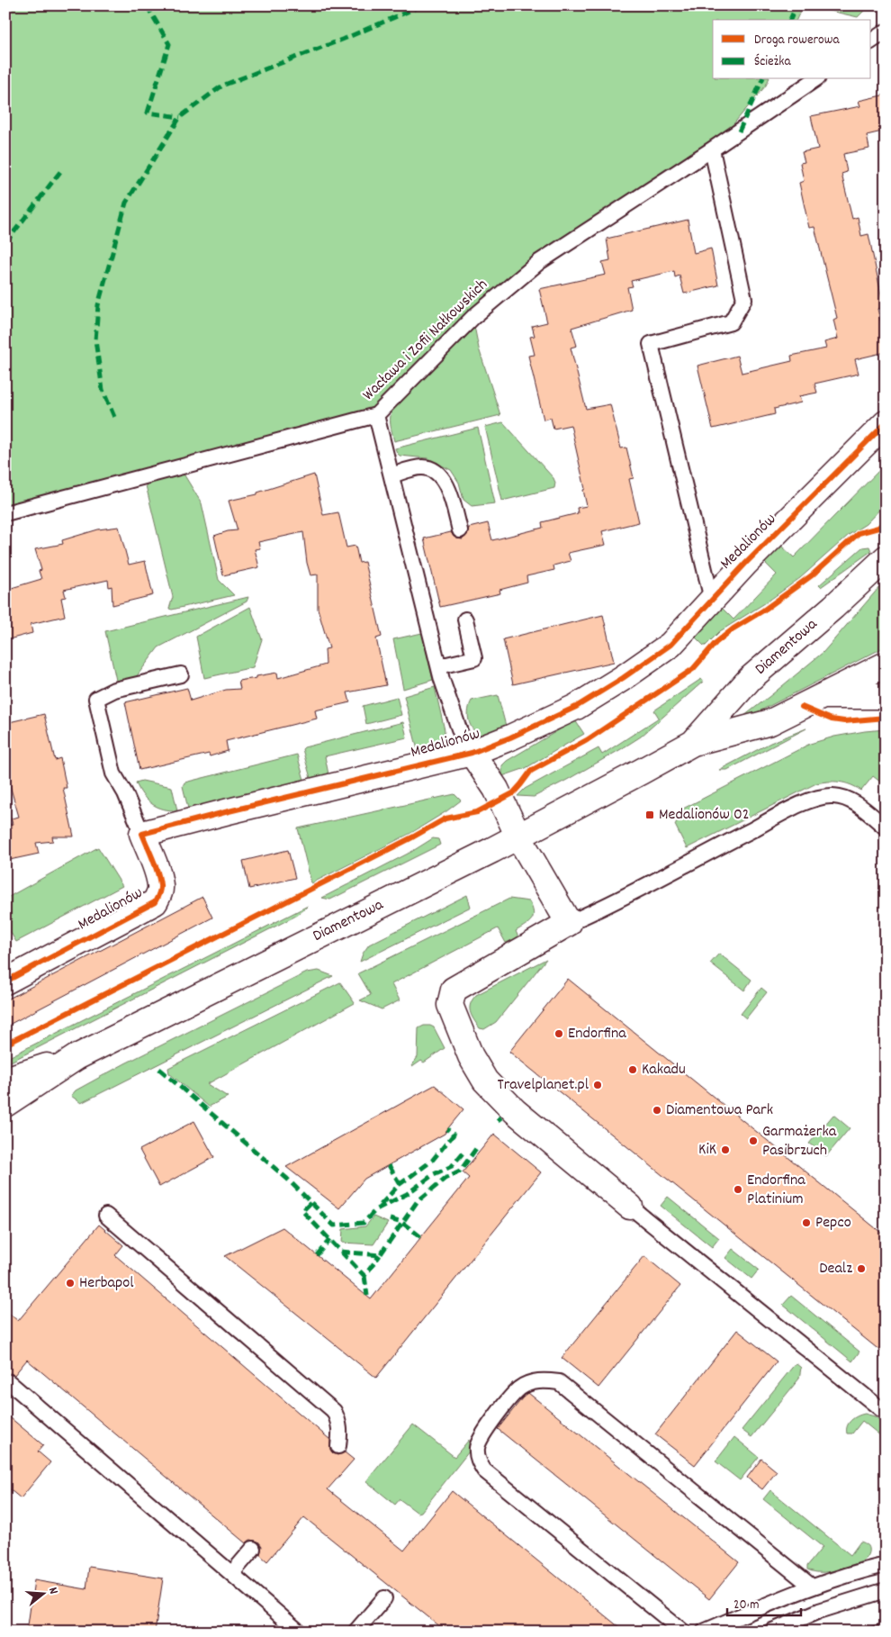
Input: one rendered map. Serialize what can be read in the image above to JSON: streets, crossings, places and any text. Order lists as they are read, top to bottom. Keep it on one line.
{"streets":{"street":["Medalionów","Diamentowa"],"lane":["Wacława i Zofii Nałkowskich"]},"places":{"transit":["Medalionów 02"],"other":["Endorfina","Kakadu","Travelplanet.pl","Diamentowa Park","Garmażerka Pasibrzuch","KiK","Endorfina Platinium","Pepco","Dealz","Herbapol"]},"legend":["Droga rowerowa","Ścieżka"],"scale_bar":"20 m","north":"right"}
